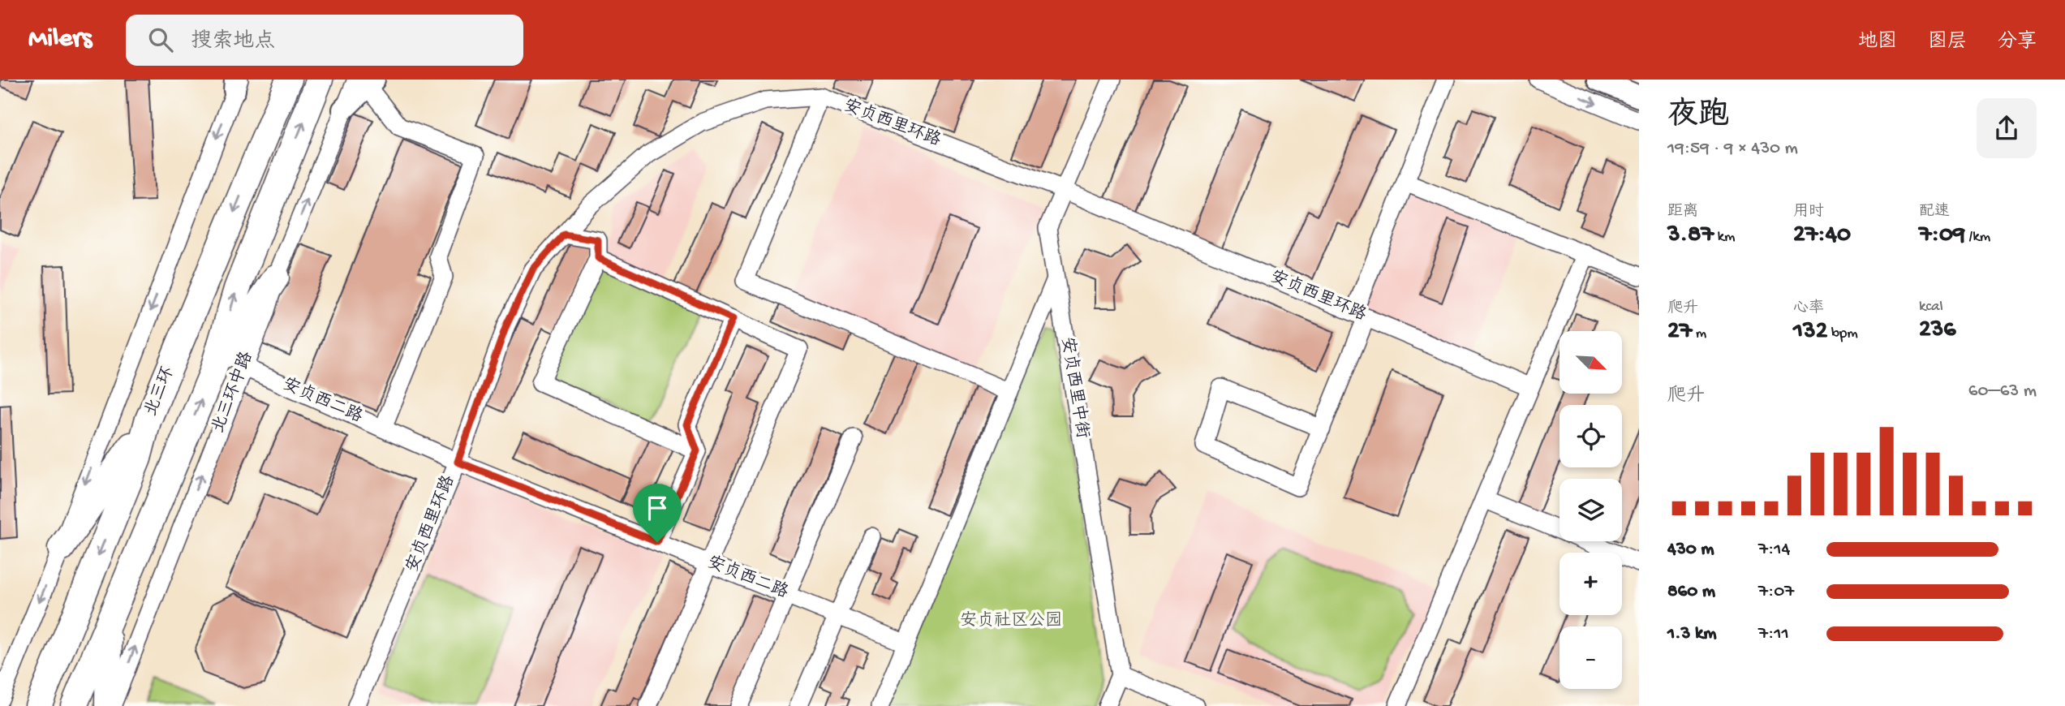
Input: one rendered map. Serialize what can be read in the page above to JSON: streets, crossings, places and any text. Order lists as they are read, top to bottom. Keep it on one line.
{"streets":{"highway":["北三环"],"street":["安贞西里环路","安贞西里中街","北三环中路","安贞西二路"]},"crossings":[["安贞西里环路","安贞西里中街"],["安贞西里环路","安贞西二路"],["北三环中路","安贞西二路"]],"parks":["安贞社区公园"],"north":"bottom right","page":{"header":"Milers","search":"搜索地点","nav":["地图","图层","分享"],"heading":["夜跑","19:59 · 9 × 430 m"],"stats":[["距离","3.87 km"],["用时","27:40"],["配速","7:09 /km"],["爬升","27 m"],["心率","132 bpm"],["kcal","236"]],"map_buttons":["+","−"],"chart":["爬升","60–63 m"],"list":[{"name":"430 m","note":"7:14"},{"name":"860 m","note":"7:07"},{"name":"1.3 km","note":"7:11"}]}}
